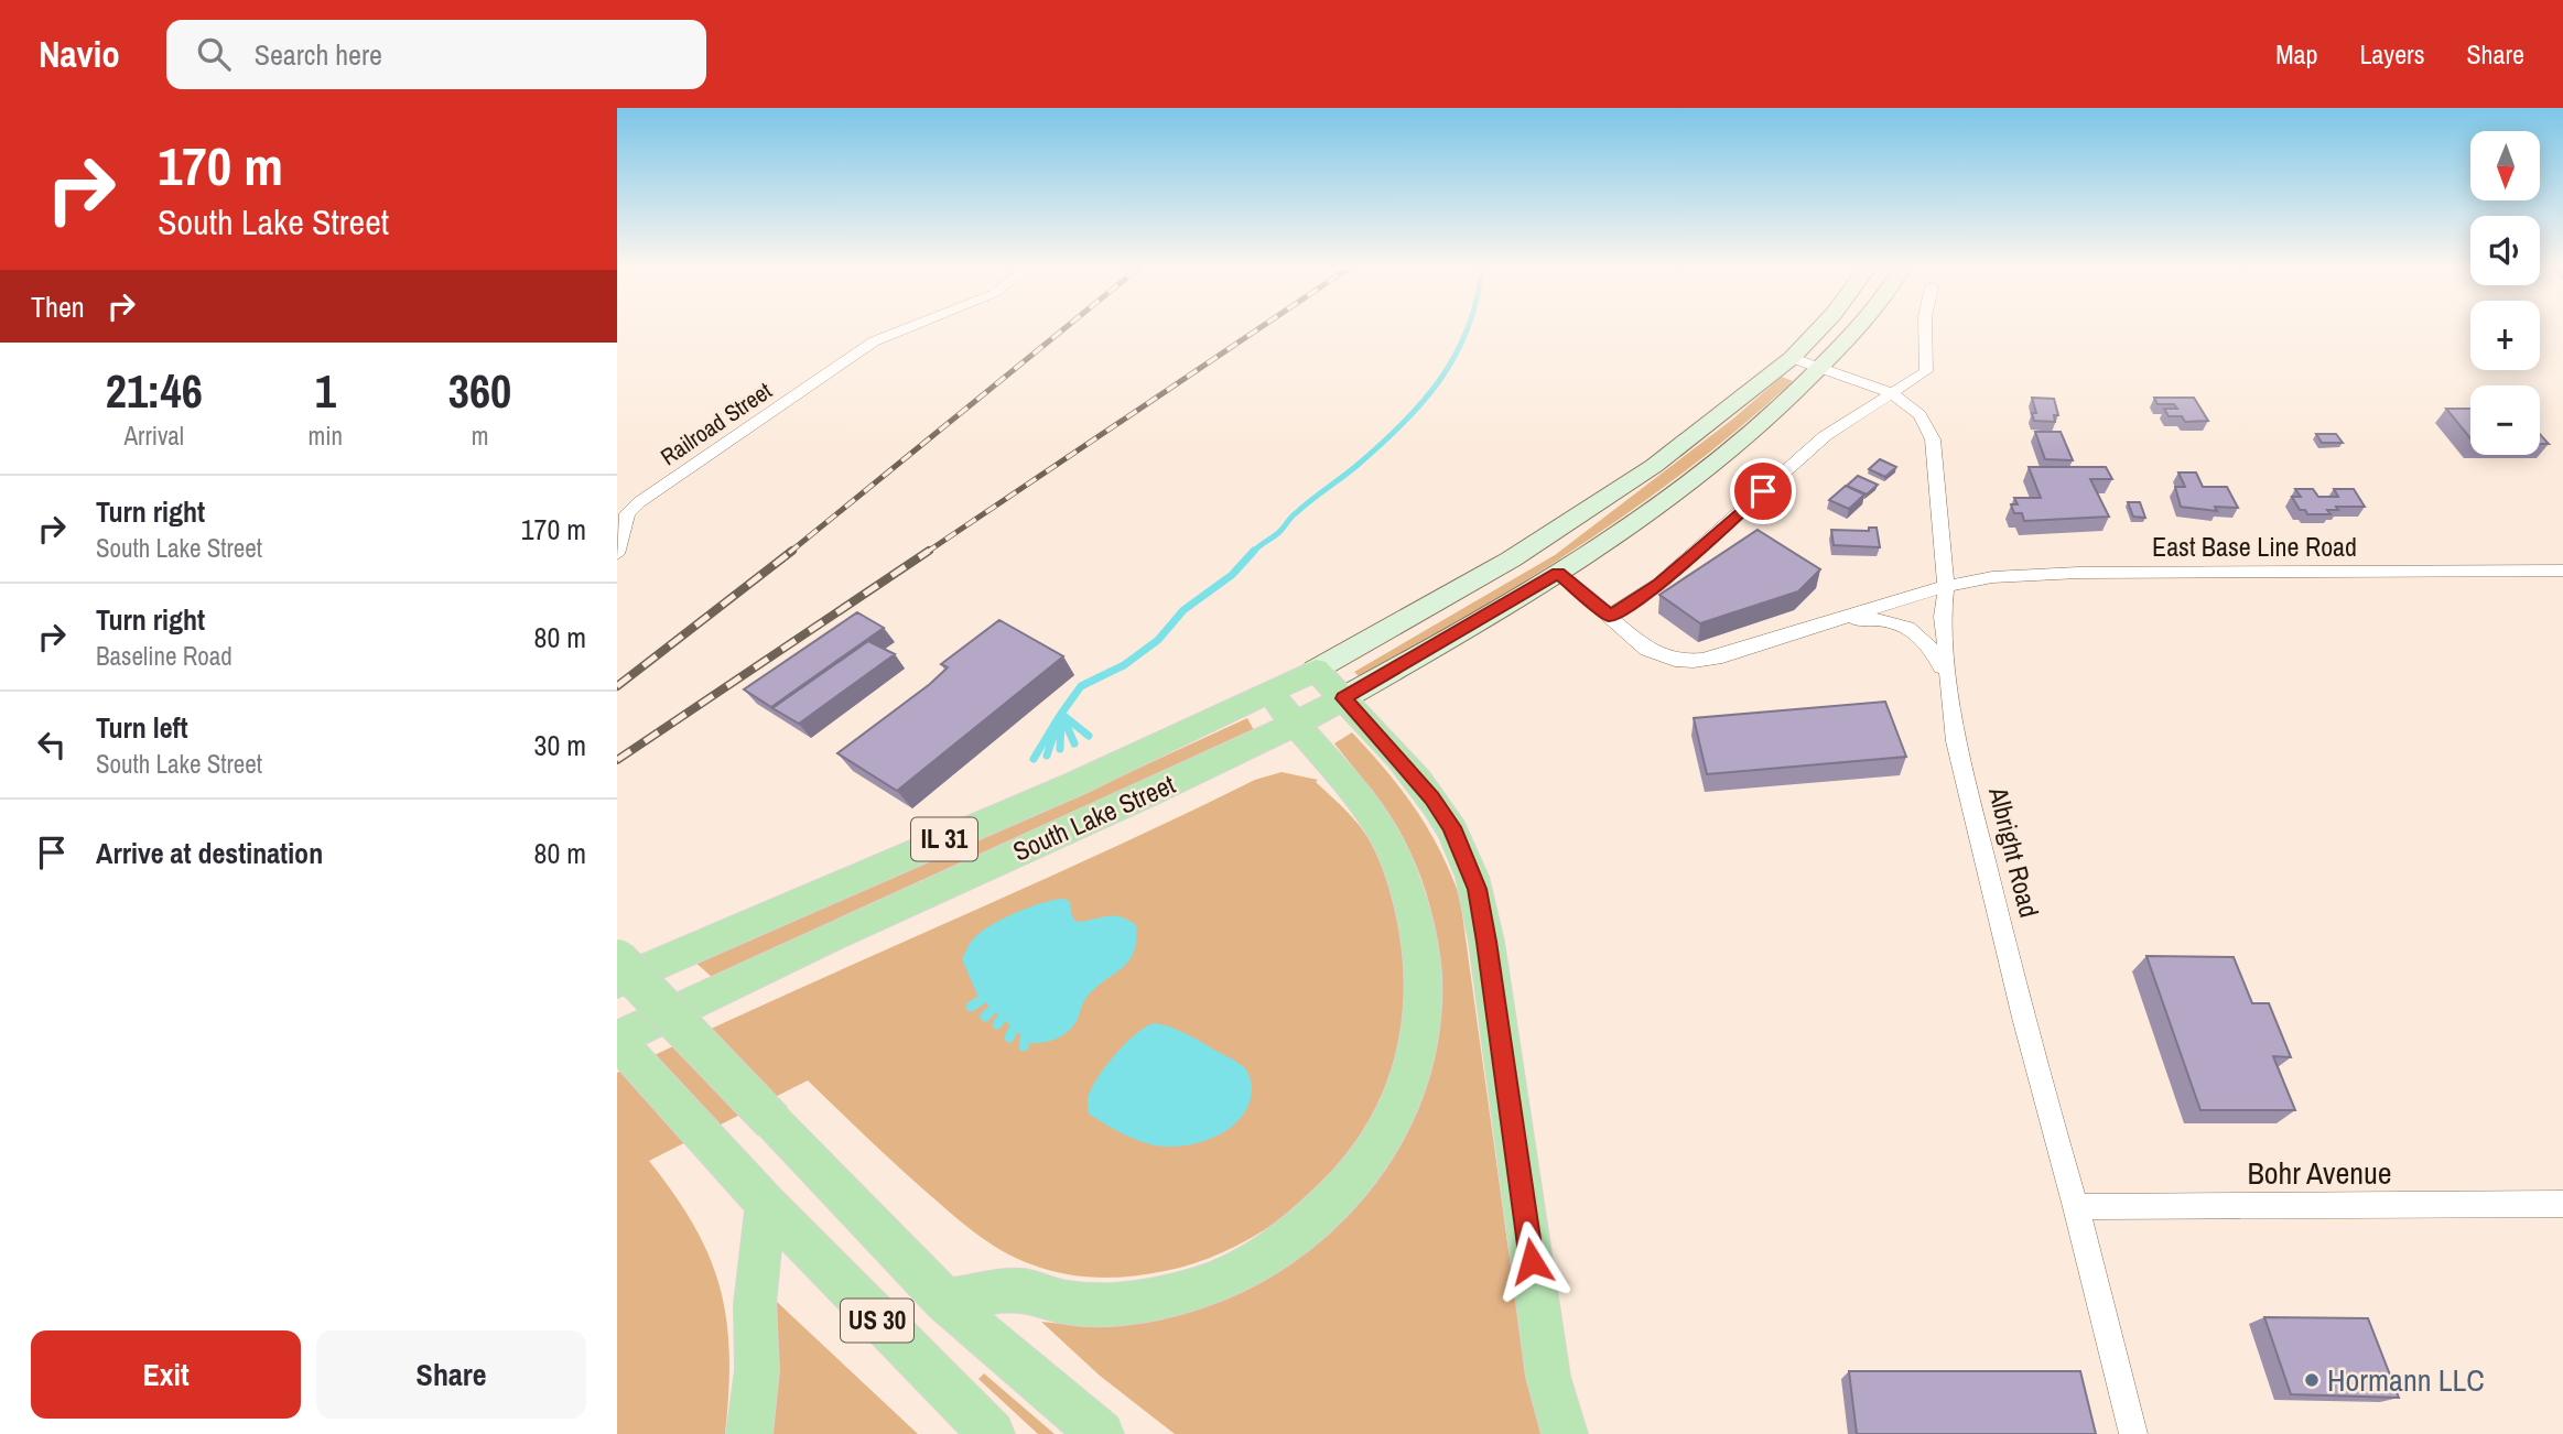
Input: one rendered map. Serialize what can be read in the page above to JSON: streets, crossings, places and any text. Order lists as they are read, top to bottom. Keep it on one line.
{"streets":{"main road":["South Lake Street","IL 31","US 30"],"street":["Railroad Street","East Base Line Road","Albright Road","Bohr Avenue"]},"crossings":[["East Base Line Road","Albright Road"],["South Lake Street","IL 31"],["South Lake Street","Albright Road"],["South Lake Street","US 30"],["IL 31","Albright Road"],["Albright Road","Bohr Avenue"]],"places":["Hormann LLC"],"north":"bottom","page":{"header":"Navio","search":"Search here","nav":["Map","Layers","Share"],"turn":["170 m","South Lake Street"],"map_buttons":["+","−"],"then":"Then","eta":["21:46","Arrival","1","min","360","m"],"list":[{"name":"Turn right","note":"South Lake Street","value":"170 m"},{"name":"Turn right","note":"Baseline Road","value":"80 m"},{"name":"Turn left","note":"South Lake Street","value":"30 m"},{"name":"Arrive at destination","value":"80 m"}],"buttons":["Exit","Share"]}}
